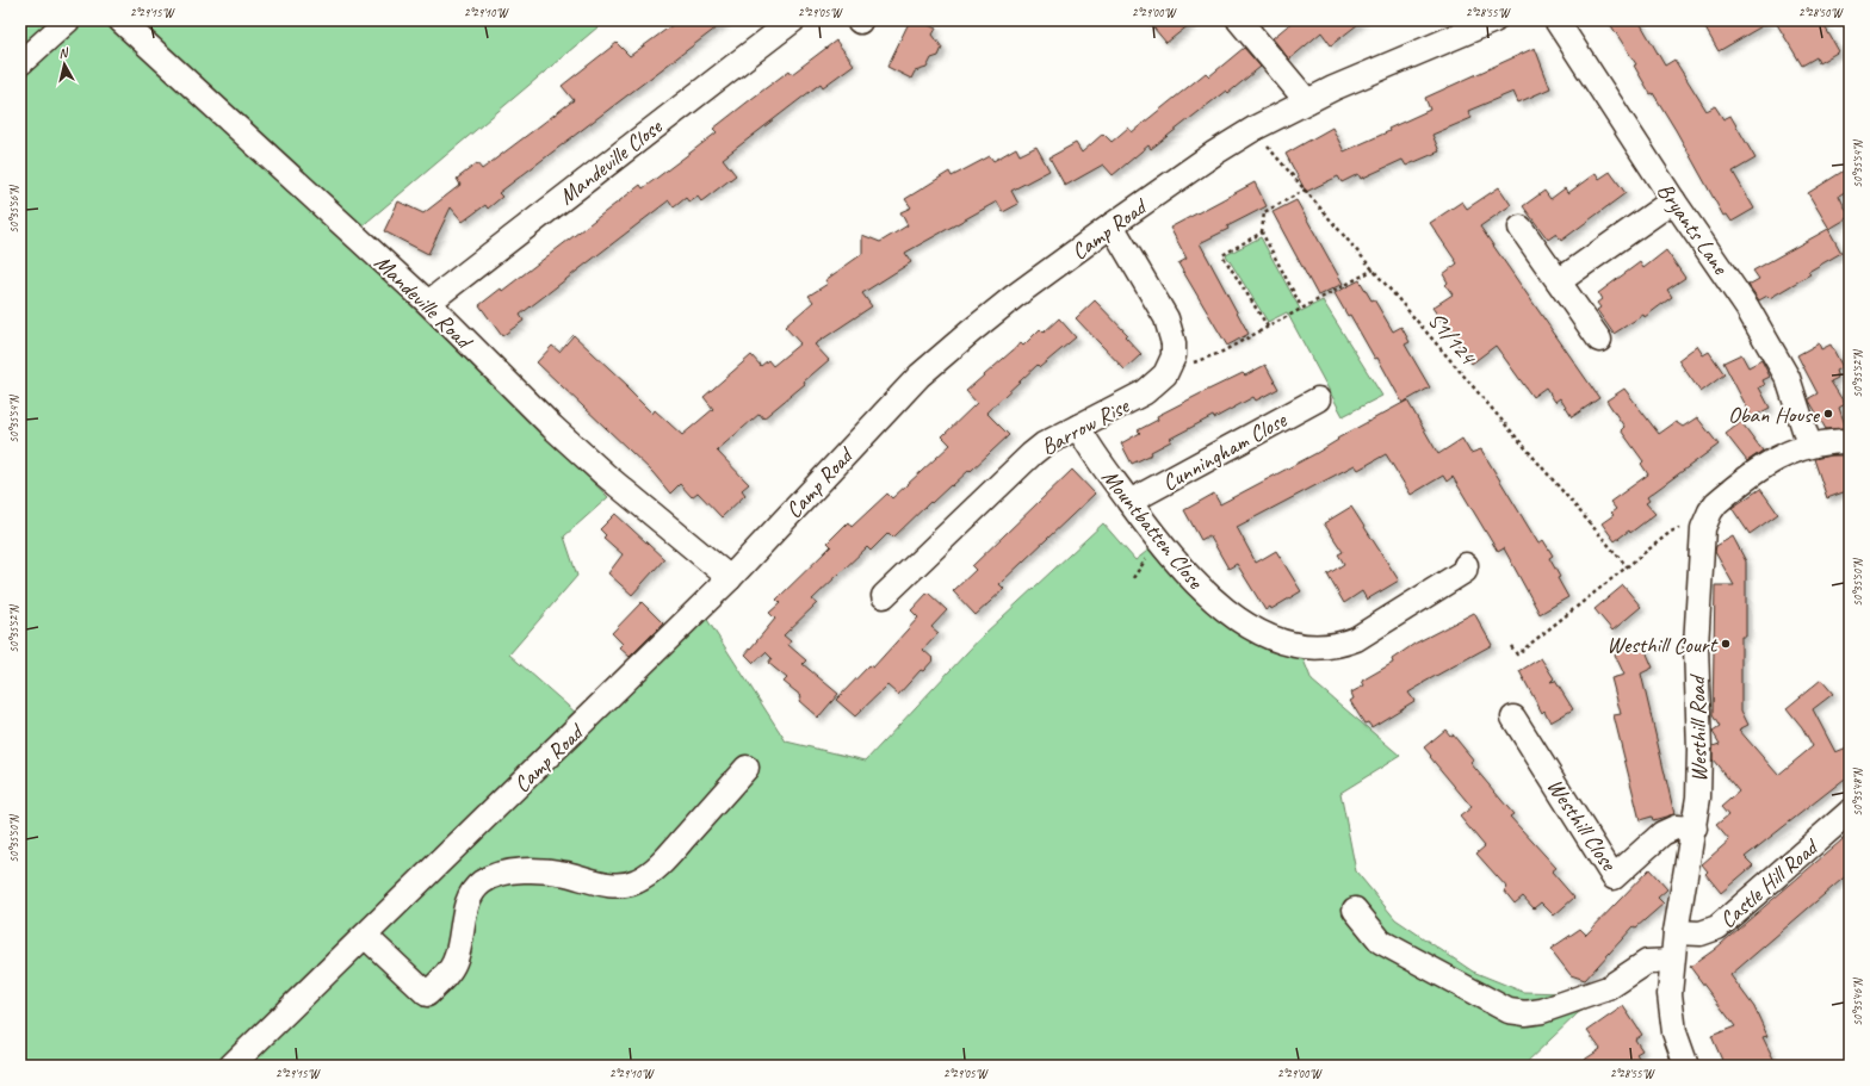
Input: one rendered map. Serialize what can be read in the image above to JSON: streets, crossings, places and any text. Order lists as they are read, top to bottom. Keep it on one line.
{"streets":{"street":["Mandeville Close","Bryants Lane","Camp Road","Mandeville Road","Barrow Rise","Cunningham Close","Mountbatten Close","Westhill Road","Westhill Close","Castle Hill Road"],"path":["S1/124"]},"crossings":[["Mandeville Close","Mandeville Road"],["Bryants Lane","Westhill Road"],["Camp Road","Mandeville Road"],["Camp Road","S1/124"],["Barrow Rise","Mountbatten Close"],["Cunningham Close","Mountbatten Close"],["Westhill Road","Westhill Close"],["Westhill Road","Castle Hill Road"]],"places":["Oban House","Westhill Court"],"north":"top","coordinates":["2°29'15\"W","2°29'10\"W","2°29'05\"W","2°29'00\"W","2°28'55\"W","2°28'50\"W","50°35'54\"N","50°35'56\"N","50°35'52\"N","50°35'50\"N","50°35'48\"N","50°35'46\"N"]}
